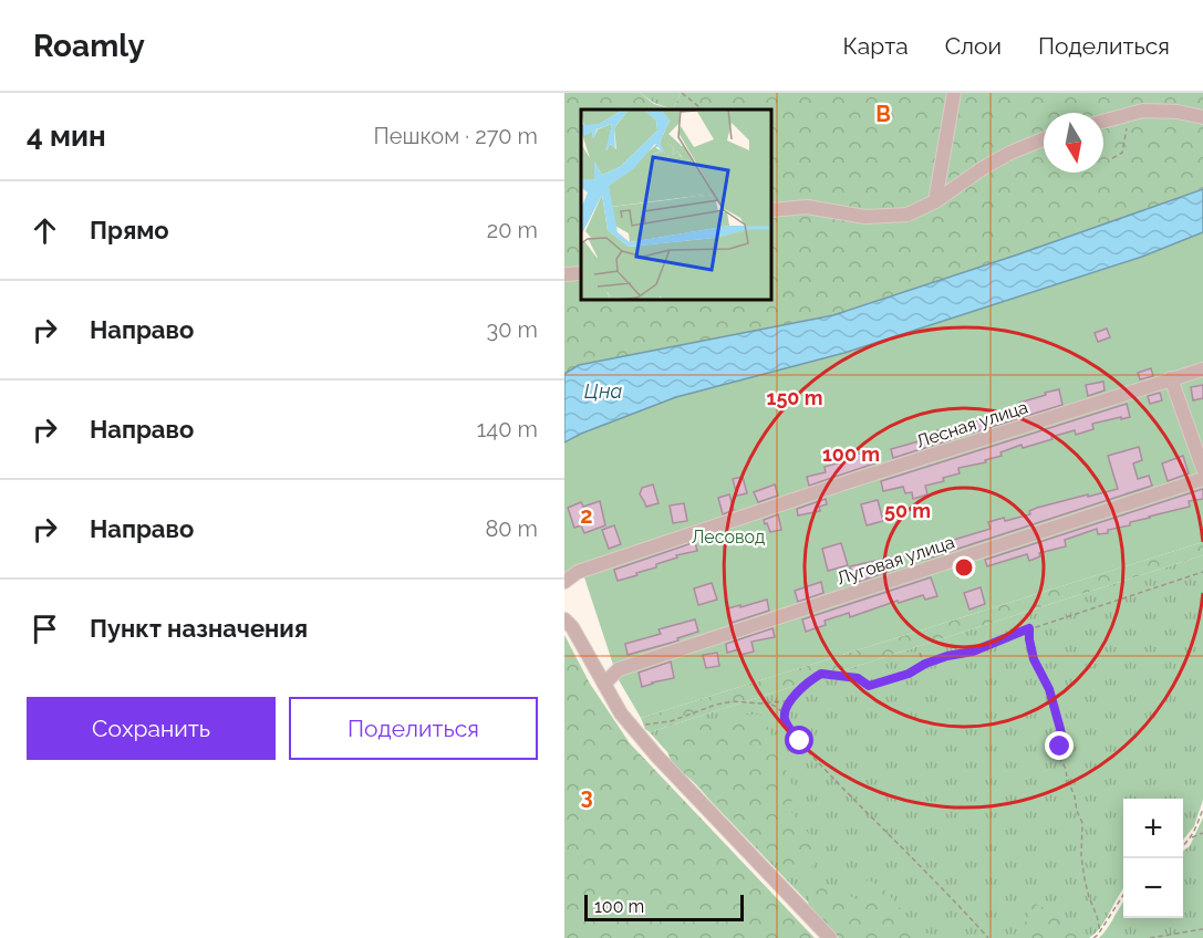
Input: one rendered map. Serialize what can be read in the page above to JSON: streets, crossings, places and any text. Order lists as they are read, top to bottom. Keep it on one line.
{"streets":{"street":["Лесная улица","Луговая улица"]},"water":["Цна"],"parks":["Лесовод"],"scale_bar":"100 m","north":"bottom","page":{"header":"Roamly","nav":["Карта","Слои","Поделиться"],"heading":["4 мин","Пешком · 270 m"],"list":[["Прямо","20 m"],["Направо","30 m"],["Направо","140 m"],["Направо","80 m"],"Пункт назначения"],"buttons":["Сохранить","Поделиться"],"map_buttons":["+","−"],"scale":"100 m"},"grid":{"columns":["B"],"rows":["2","3"]},"rings":["150 m","100 m","50 m"]}
